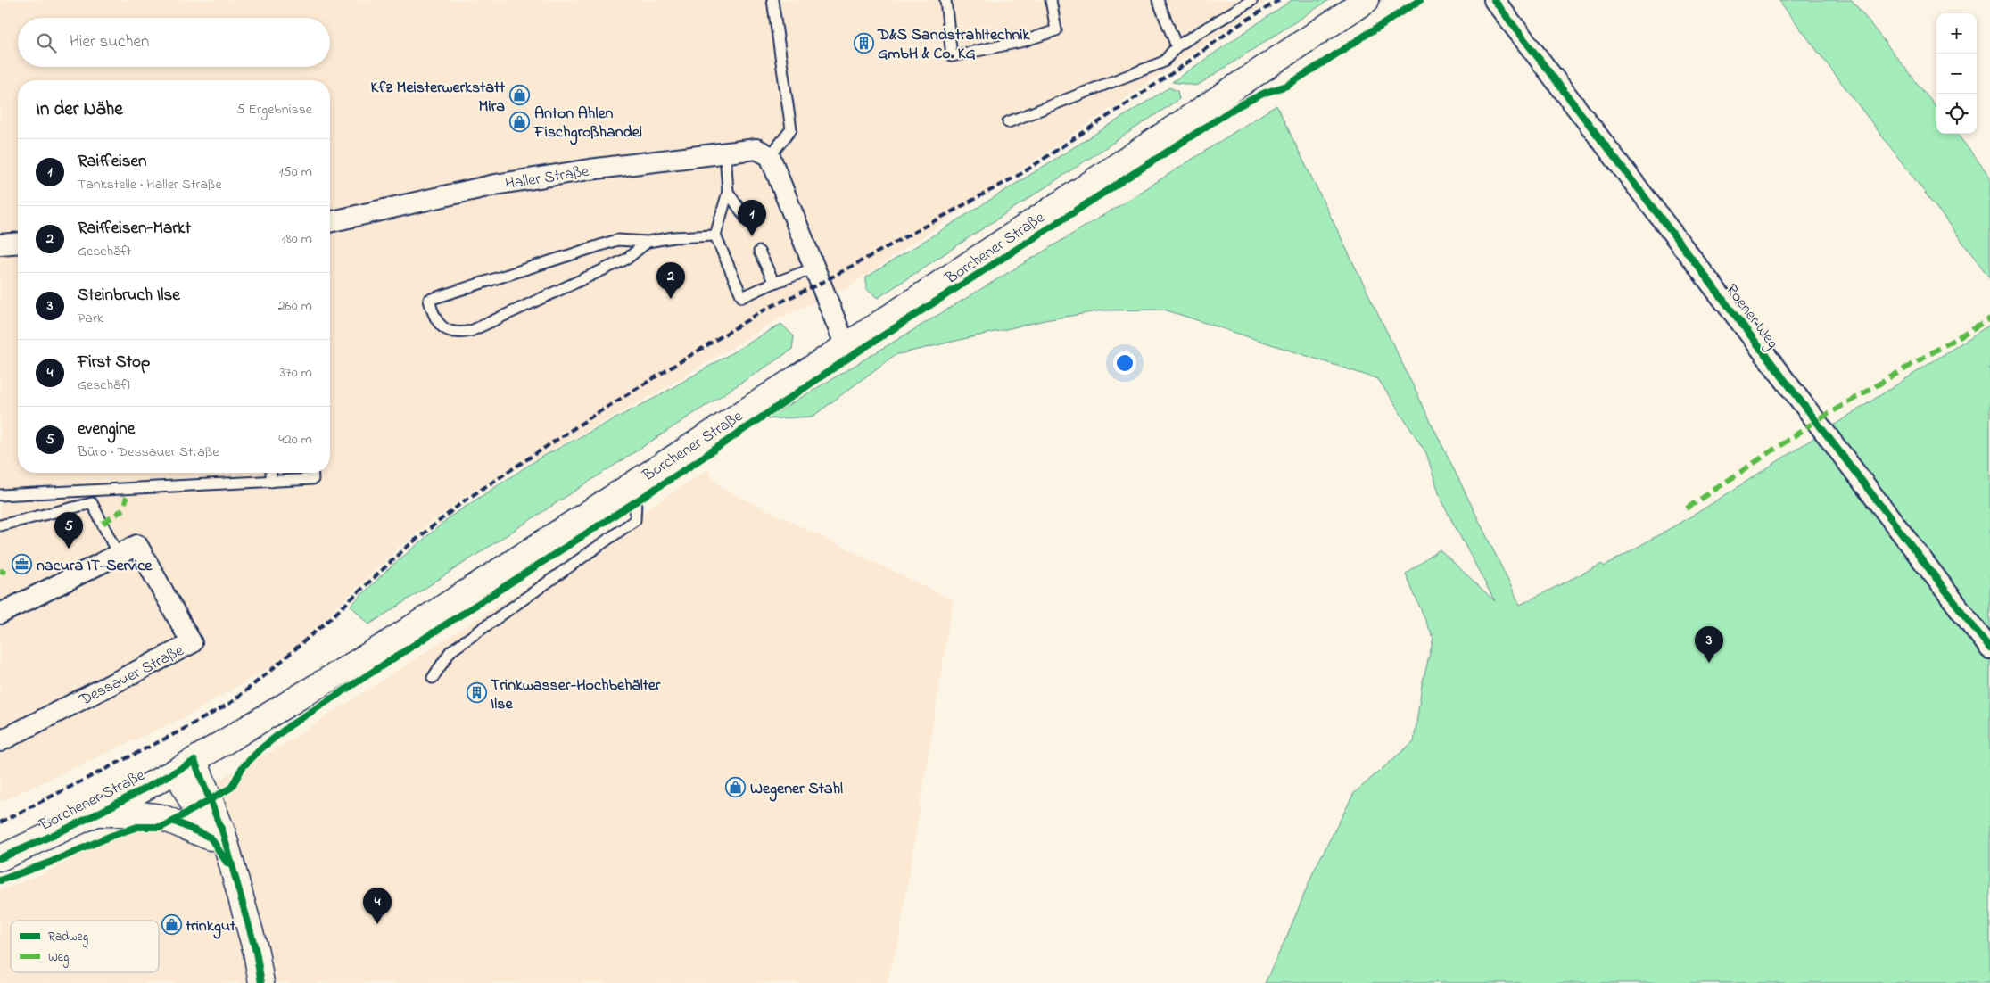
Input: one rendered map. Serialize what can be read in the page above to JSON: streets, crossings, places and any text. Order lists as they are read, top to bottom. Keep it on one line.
{"streets":{"main road":["Borchener Straße"],"street":["Haller Straße","Roener Weg","Dessauer Straße"]},"places":{"building":["D&S Sandstrahltechnik GmbH & Co. KG","Trinkwasser-Hochbehälter Ilse"],"shop":["Kfz Meisterwerkstatt Mira","Anton Ahlen Fischgroßhandel","Wegener Stahl","trinkgut"],"office":["nacura IT-Service"]},"legend":["Radweg","Weg"],"page":{"map_buttons":["+","−"],"search":"Hier suchen","heading":["In der Nähe","5 Ergebnisse"],"list":[{"mark":"1","name":"Raiffeisen","note":"Tankstelle · Haller Straße","value":"150 m"},{"mark":"2","name":"Raiffeisen-Markt","note":"Geschäft","value":"180 m"},{"mark":"3","name":"Steinbruch Ilse","note":"Park","value":"260 m"},{"mark":"4","name":"First Stop","note":"Geschäft","value":"370 m"},{"mark":"5","name":"evengine","note":"Büro · Dessauer Straße","value":"420 m"}],"pins":["1","2","5","3","4"]}}
